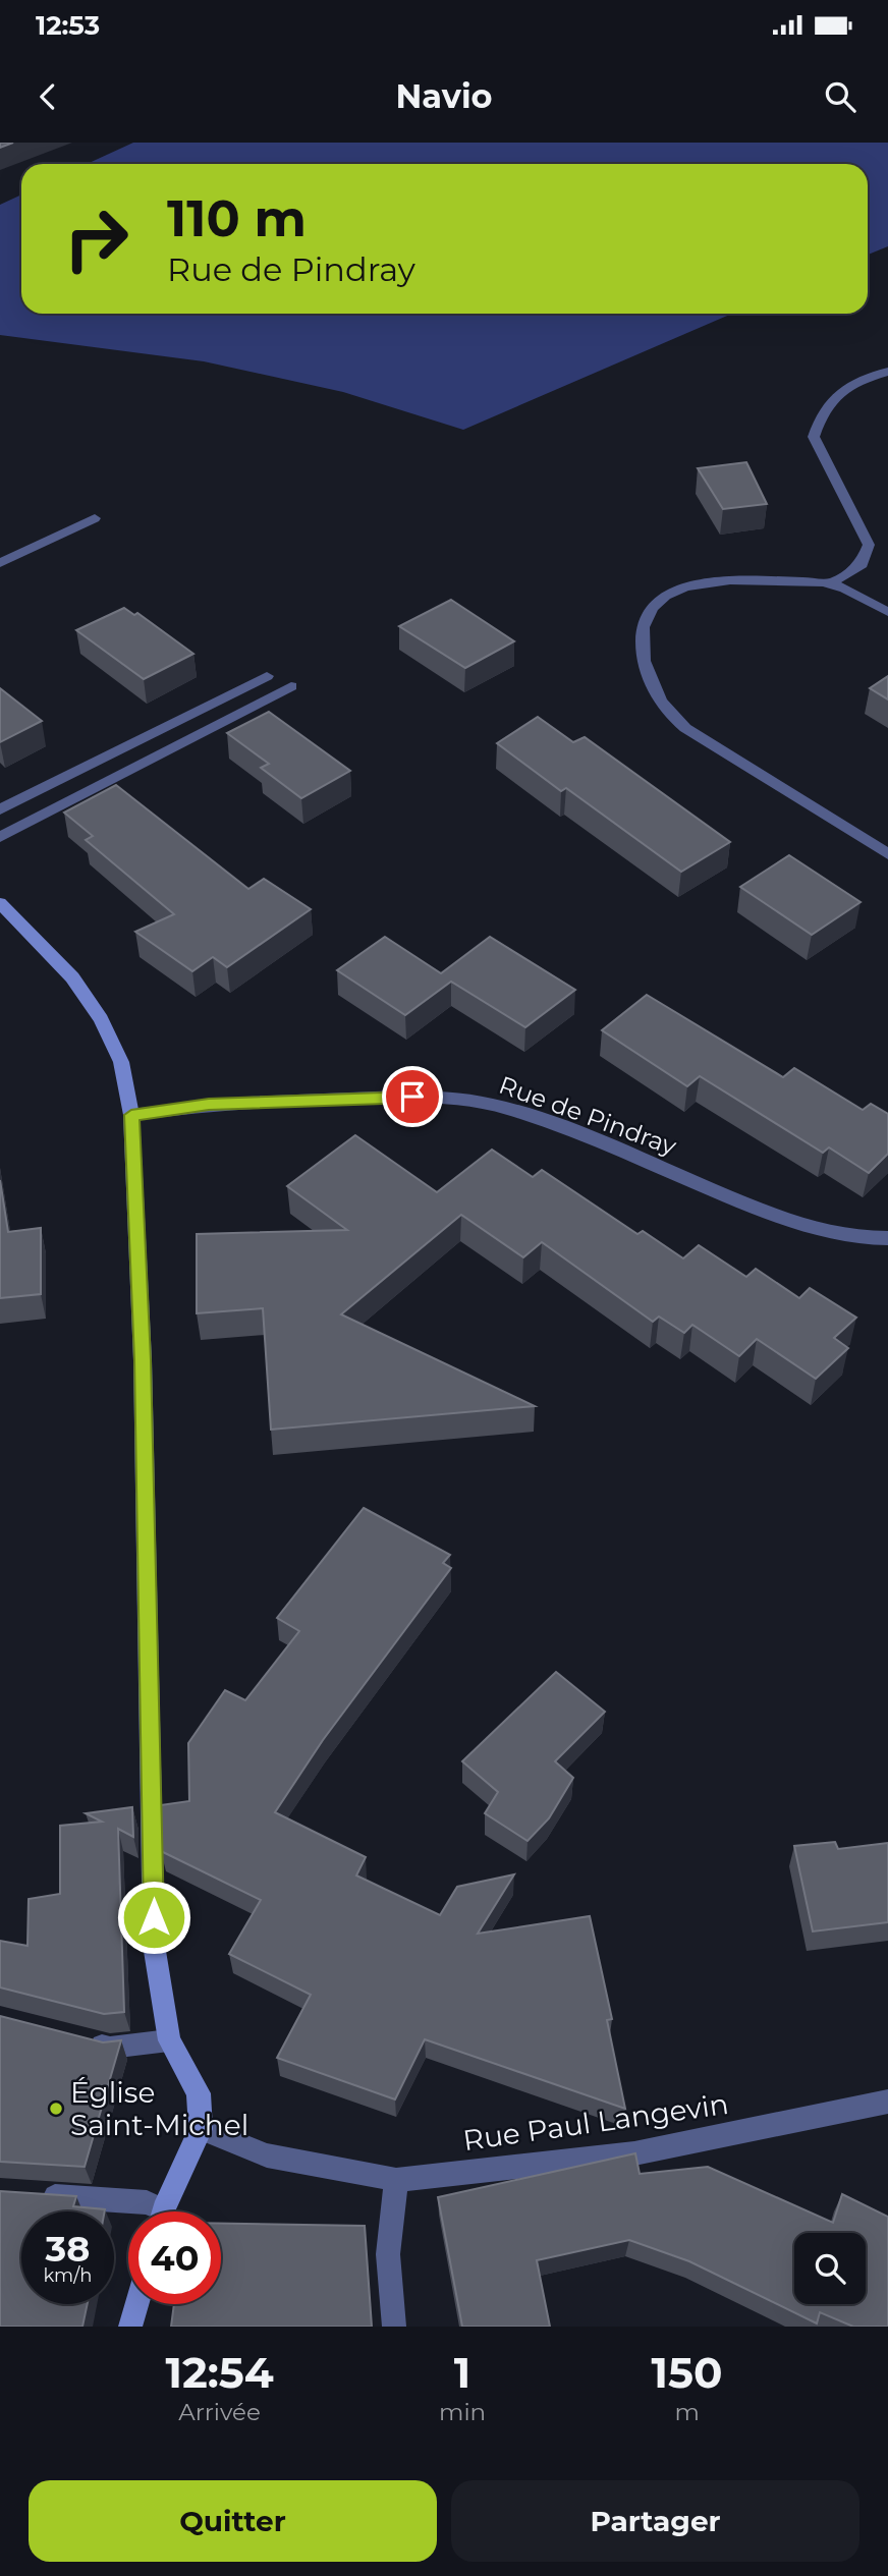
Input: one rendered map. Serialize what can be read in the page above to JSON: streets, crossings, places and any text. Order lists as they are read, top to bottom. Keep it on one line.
{"streets":{"street":["Rue de Pindray","Rue Paul Langevin"]},"places":["Église Saint-Michel"],"page":{"status":"12:53","header":"Navio","turn":["110 m","Rue de Pindray"],"speed":"38 km/h","limit":"40","eta":["12:54","Arrivée","1","min","150","m"],"buttons":["Quitter","Partager"]}}
